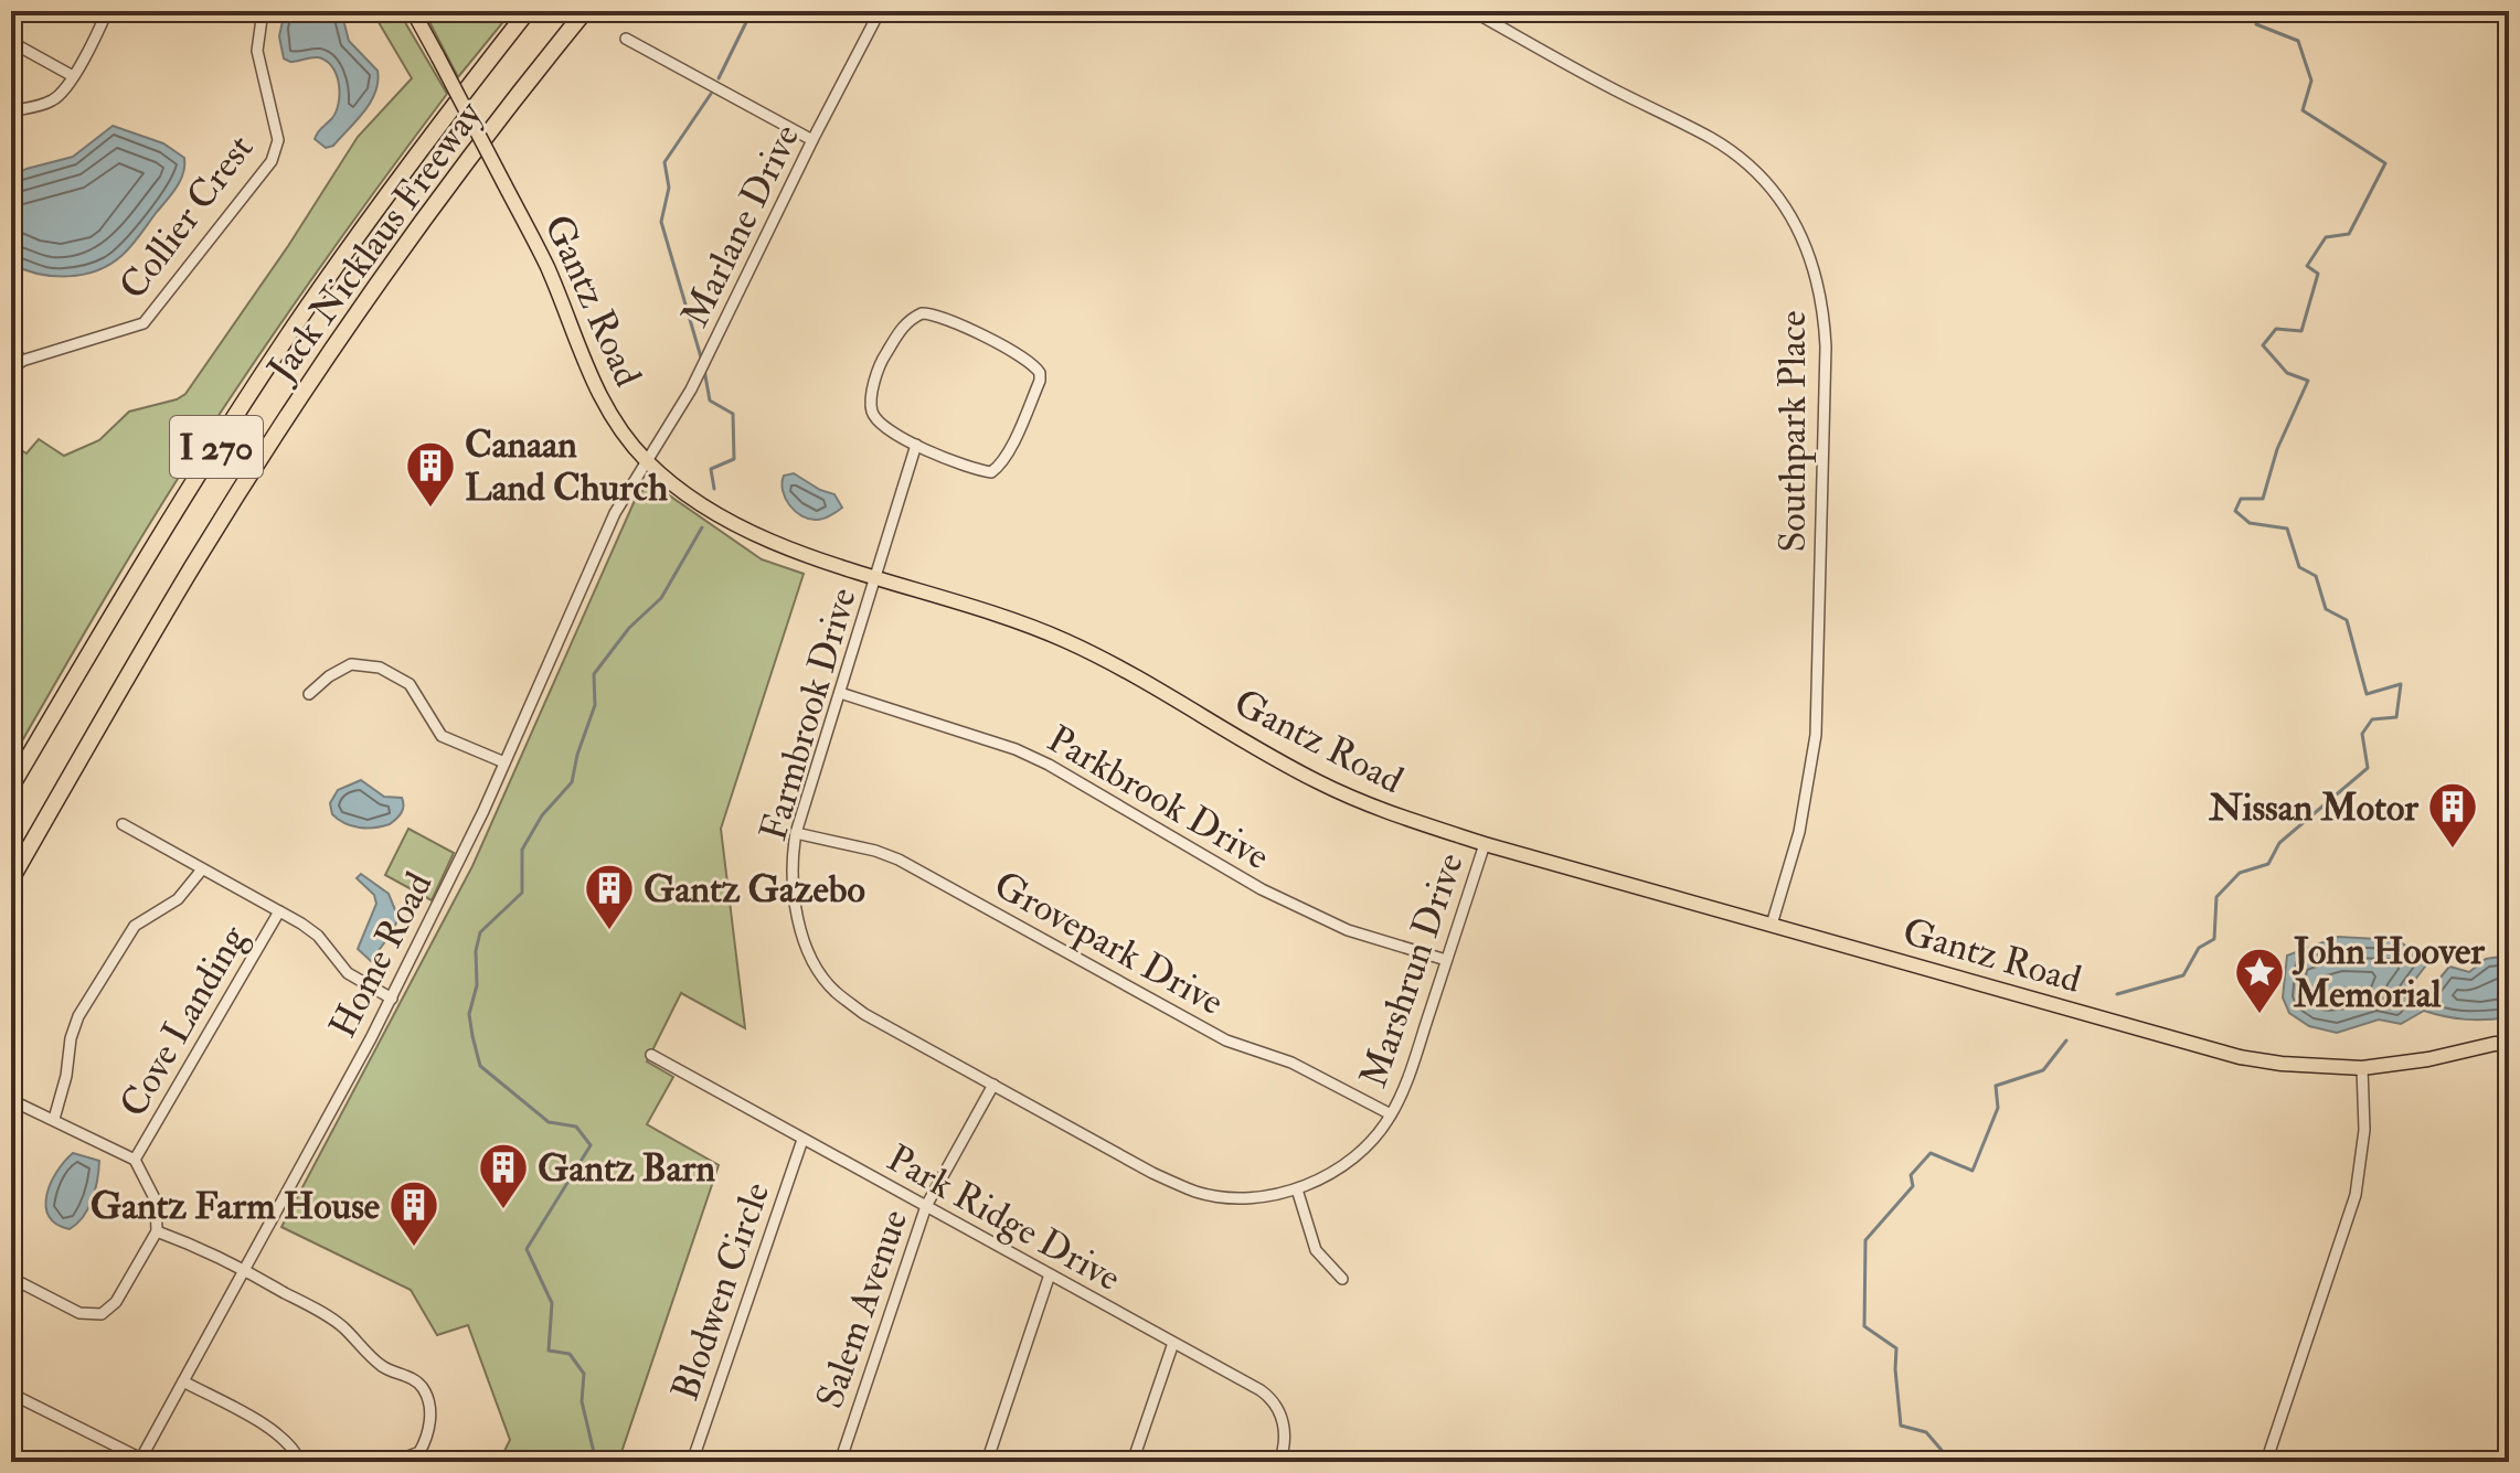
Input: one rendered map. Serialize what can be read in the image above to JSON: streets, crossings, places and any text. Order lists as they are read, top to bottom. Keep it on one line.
{"streets":{"highway":["Jack Nicklaus Freeway","I 270"],"main road":["Gantz Road"],"street":["Collier Crest","Marlane Drive","Southpark Place","Farmbrook Drive","Parkbrook Drive","Grovepark Drive","Home Road","Marshrun Drive","Cove Landing","Park Ridge Drive","Blodwen Circle","Salem Avenue"]},"crossings":[["Marlane Drive","Gantz Road"],["Marlane Drive","Home Road"],["Gantz Road","Southpark Place"],["Gantz Road","Farmbrook Drive"],["Gantz Road","Home Road"],["Gantz Road","Marshrun Drive"],["Farmbrook Drive","Parkbrook Drive"],["Farmbrook Drive","Grovepark Drive"],["Farmbrook Drive","Marshrun Drive"],["Farmbrook Drive","Salem Avenue"],["Parkbrook Drive","Marshrun Drive"],["Grovepark Drive","Marshrun Drive"],["Park Ridge Drive","Blodwen Circle"],["Park Ridge Drive","Salem Avenue"]],"places":{"building":["Canaan Land Church","Nissan Motor","Gantz Gazebo","Gantz Barn","Gantz Farm House"],"place":["John Hoover Memorial"]}}
